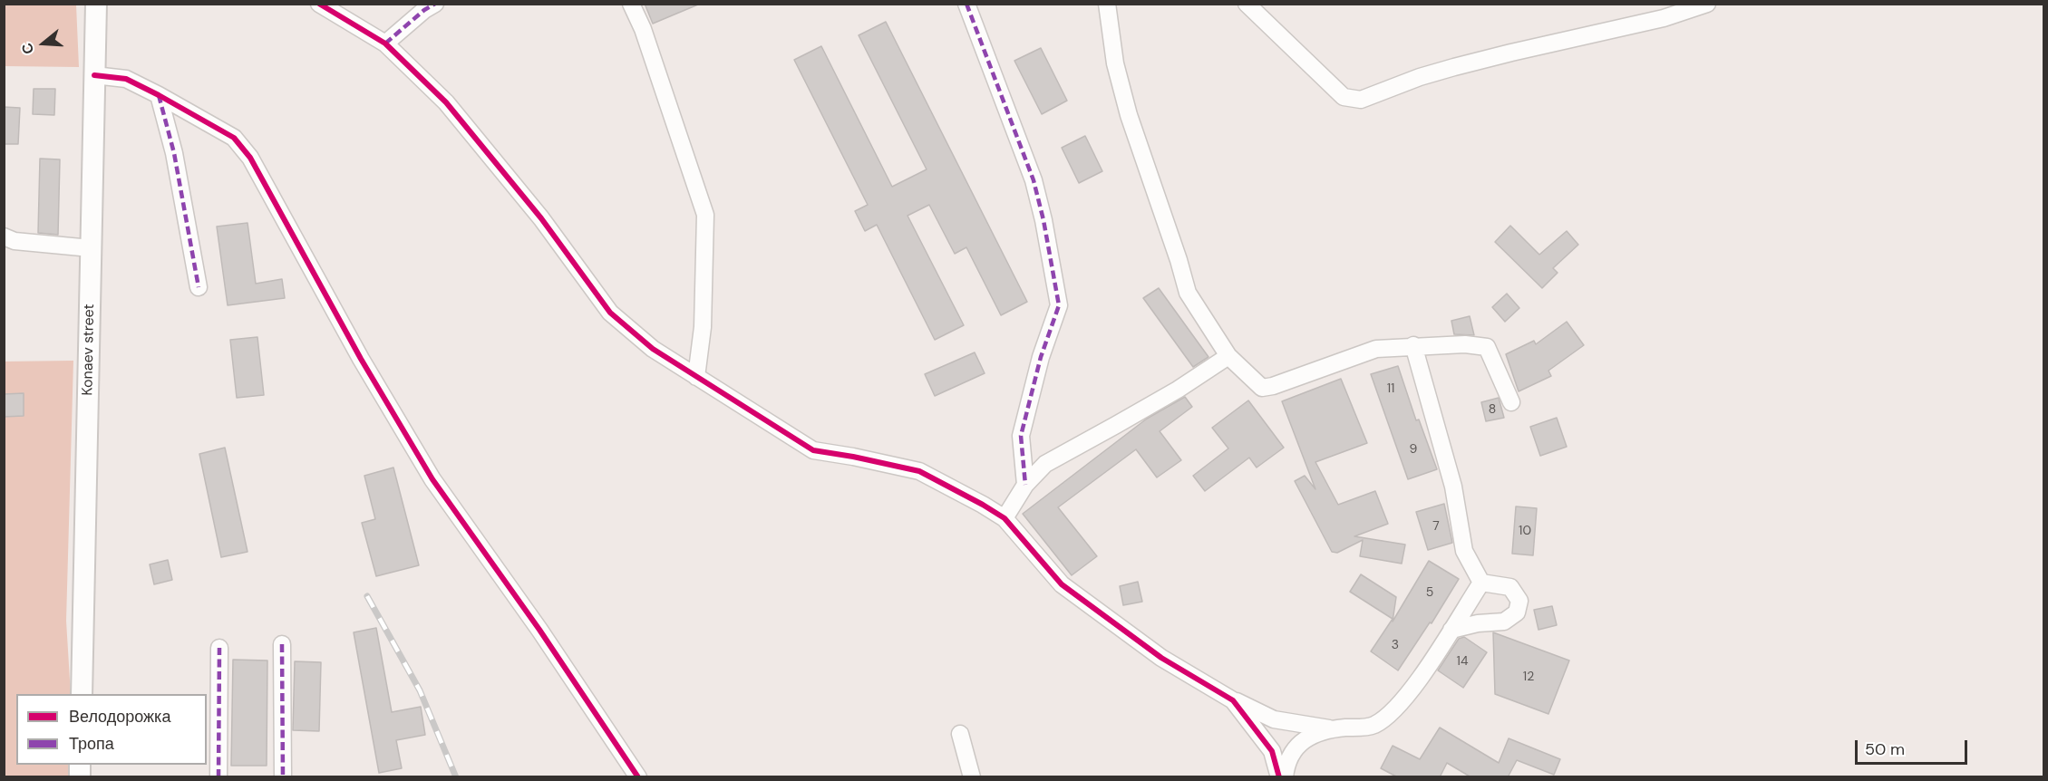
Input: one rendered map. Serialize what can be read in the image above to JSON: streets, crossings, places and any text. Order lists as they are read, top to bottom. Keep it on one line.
{"streets":{"main road":["Konaev street"]},"house_numbers":["11","8","9","7","10","5","3","14","12"],"legend":["Велодорожка","Тропа"],"scale_bar":"50 m","north":"left"}
